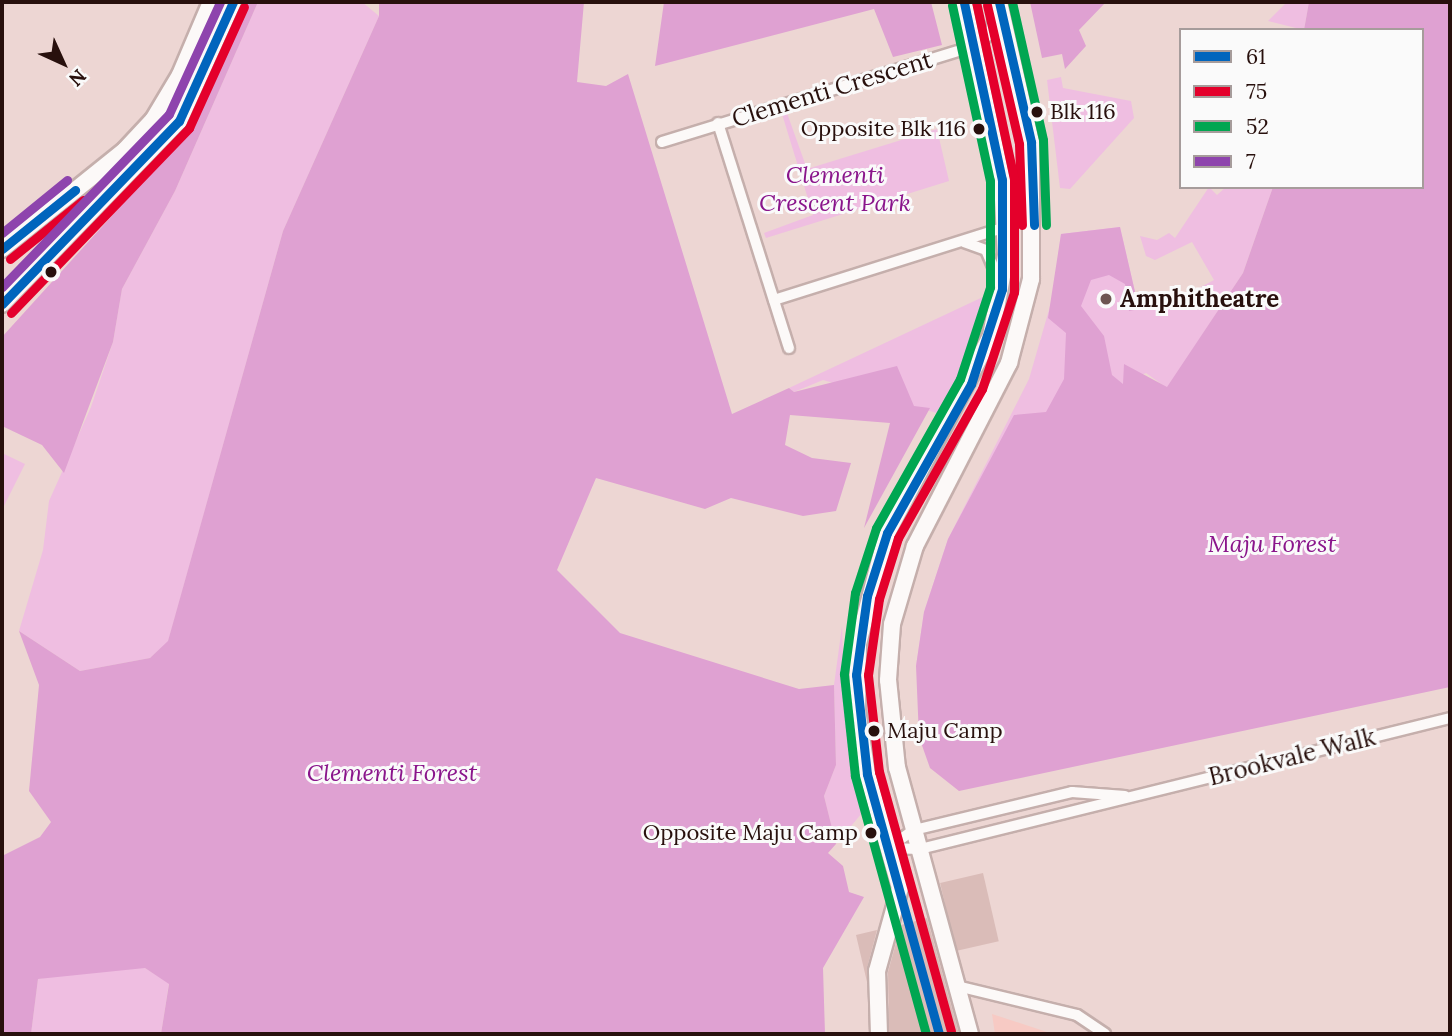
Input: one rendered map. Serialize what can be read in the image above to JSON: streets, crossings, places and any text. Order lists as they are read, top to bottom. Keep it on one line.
{"streets":{"street":["Clementi Crescent","Brookvale Walk"]},"parks":["Clementi Crescent Park","Maju Forest","Clementi Forest"],"places":["Blk 116","Opposite Blk 116","Amphitheatre","Maju Camp","Opposite Maju Camp"],"lines":["transit line 61","transit line 75","transit line 52","transit line 7"],"legend":["61","75","52","7"],"north":"bottom right"}
